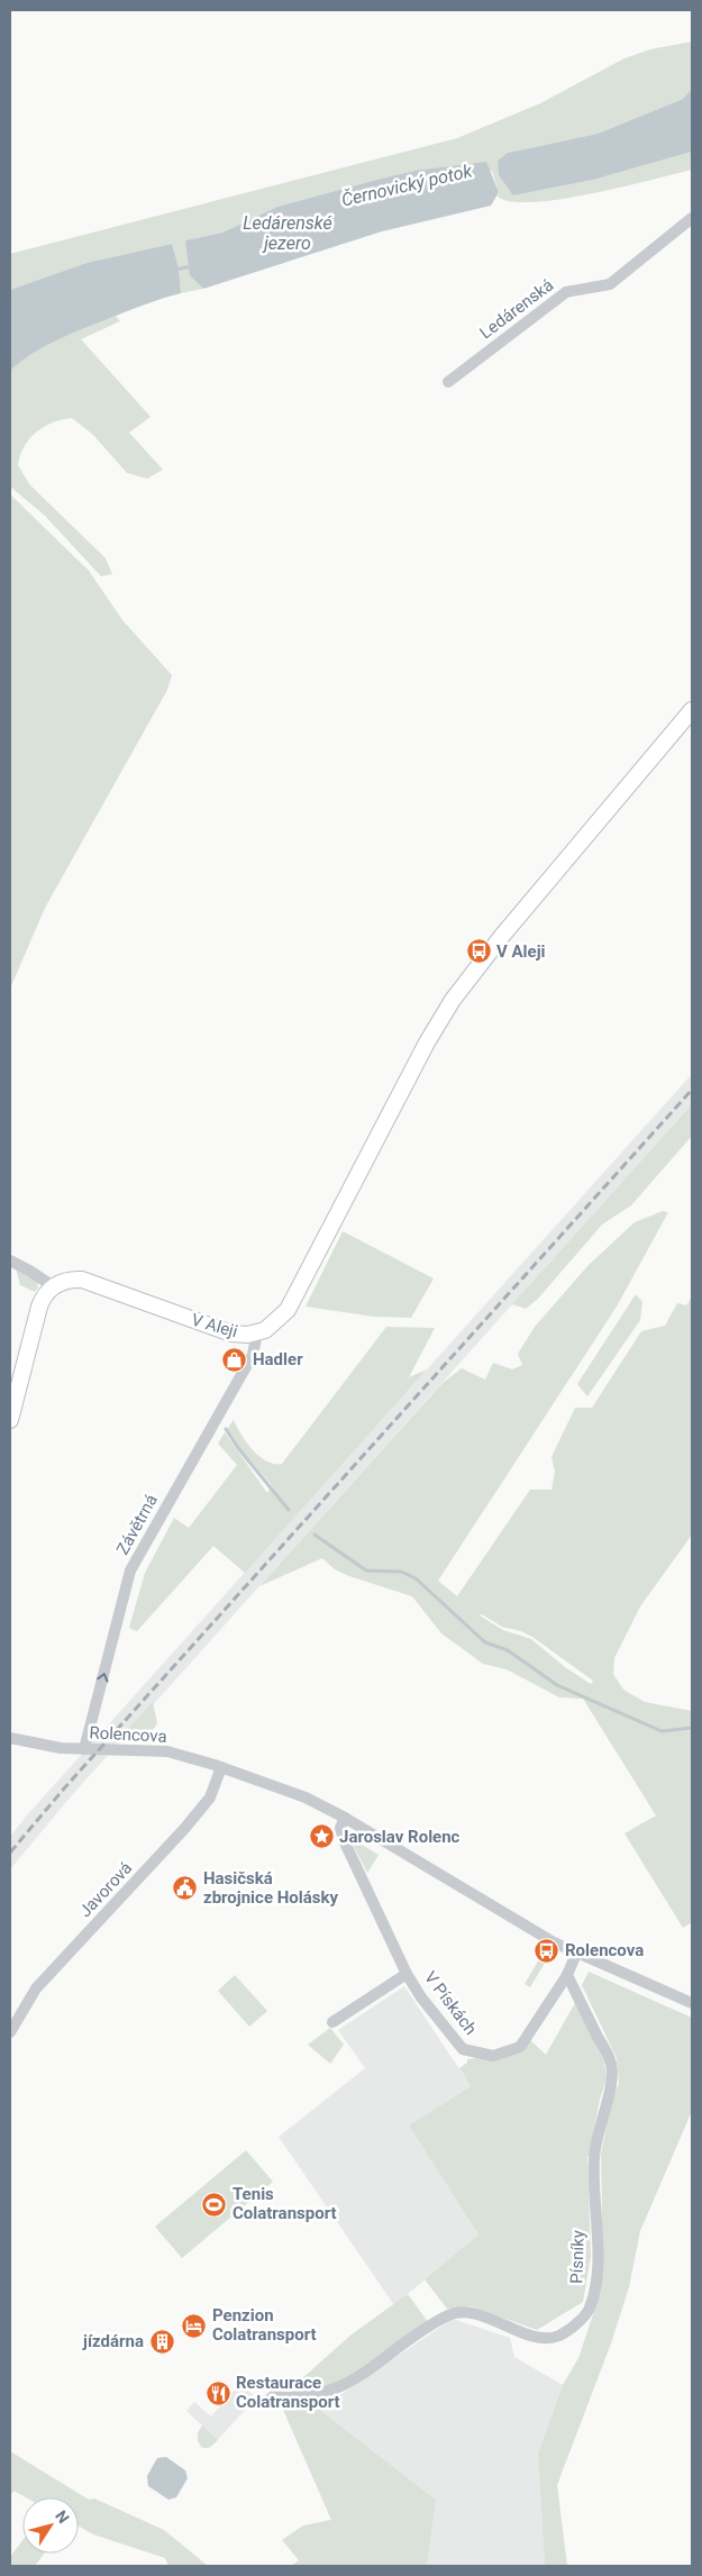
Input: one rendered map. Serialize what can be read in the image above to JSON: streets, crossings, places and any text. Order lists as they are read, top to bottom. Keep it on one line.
{"streets":{"street":["Ledárenská","V Aleji","Závětrná","Rolencova","Javorová","V Pískách","Písníky"]},"crossings":[["V Aleji","Závětrná"],["Závětrná","Rolencova"],["Rolencova","Javorová"],["Rolencova","V Pískách"],["V Pískách","Písníky"]],"one_way":["Závětrná"],"water":["Černovický potok","Ledárenské jezero"],"places":{"bus stop":["V Aleji","Rolencova"],"shop":["Hadler"],"place":["Jaroslav Rolenc"],"public building":["Hasičská zbrojnice Holásky"],"sports":["Tenis Colatransport"],"hotel":["Penzion Colatransport"],"building":["jízdárna"],"restaurant":["Restaurace Colatransport"]},"north":"top right"}
